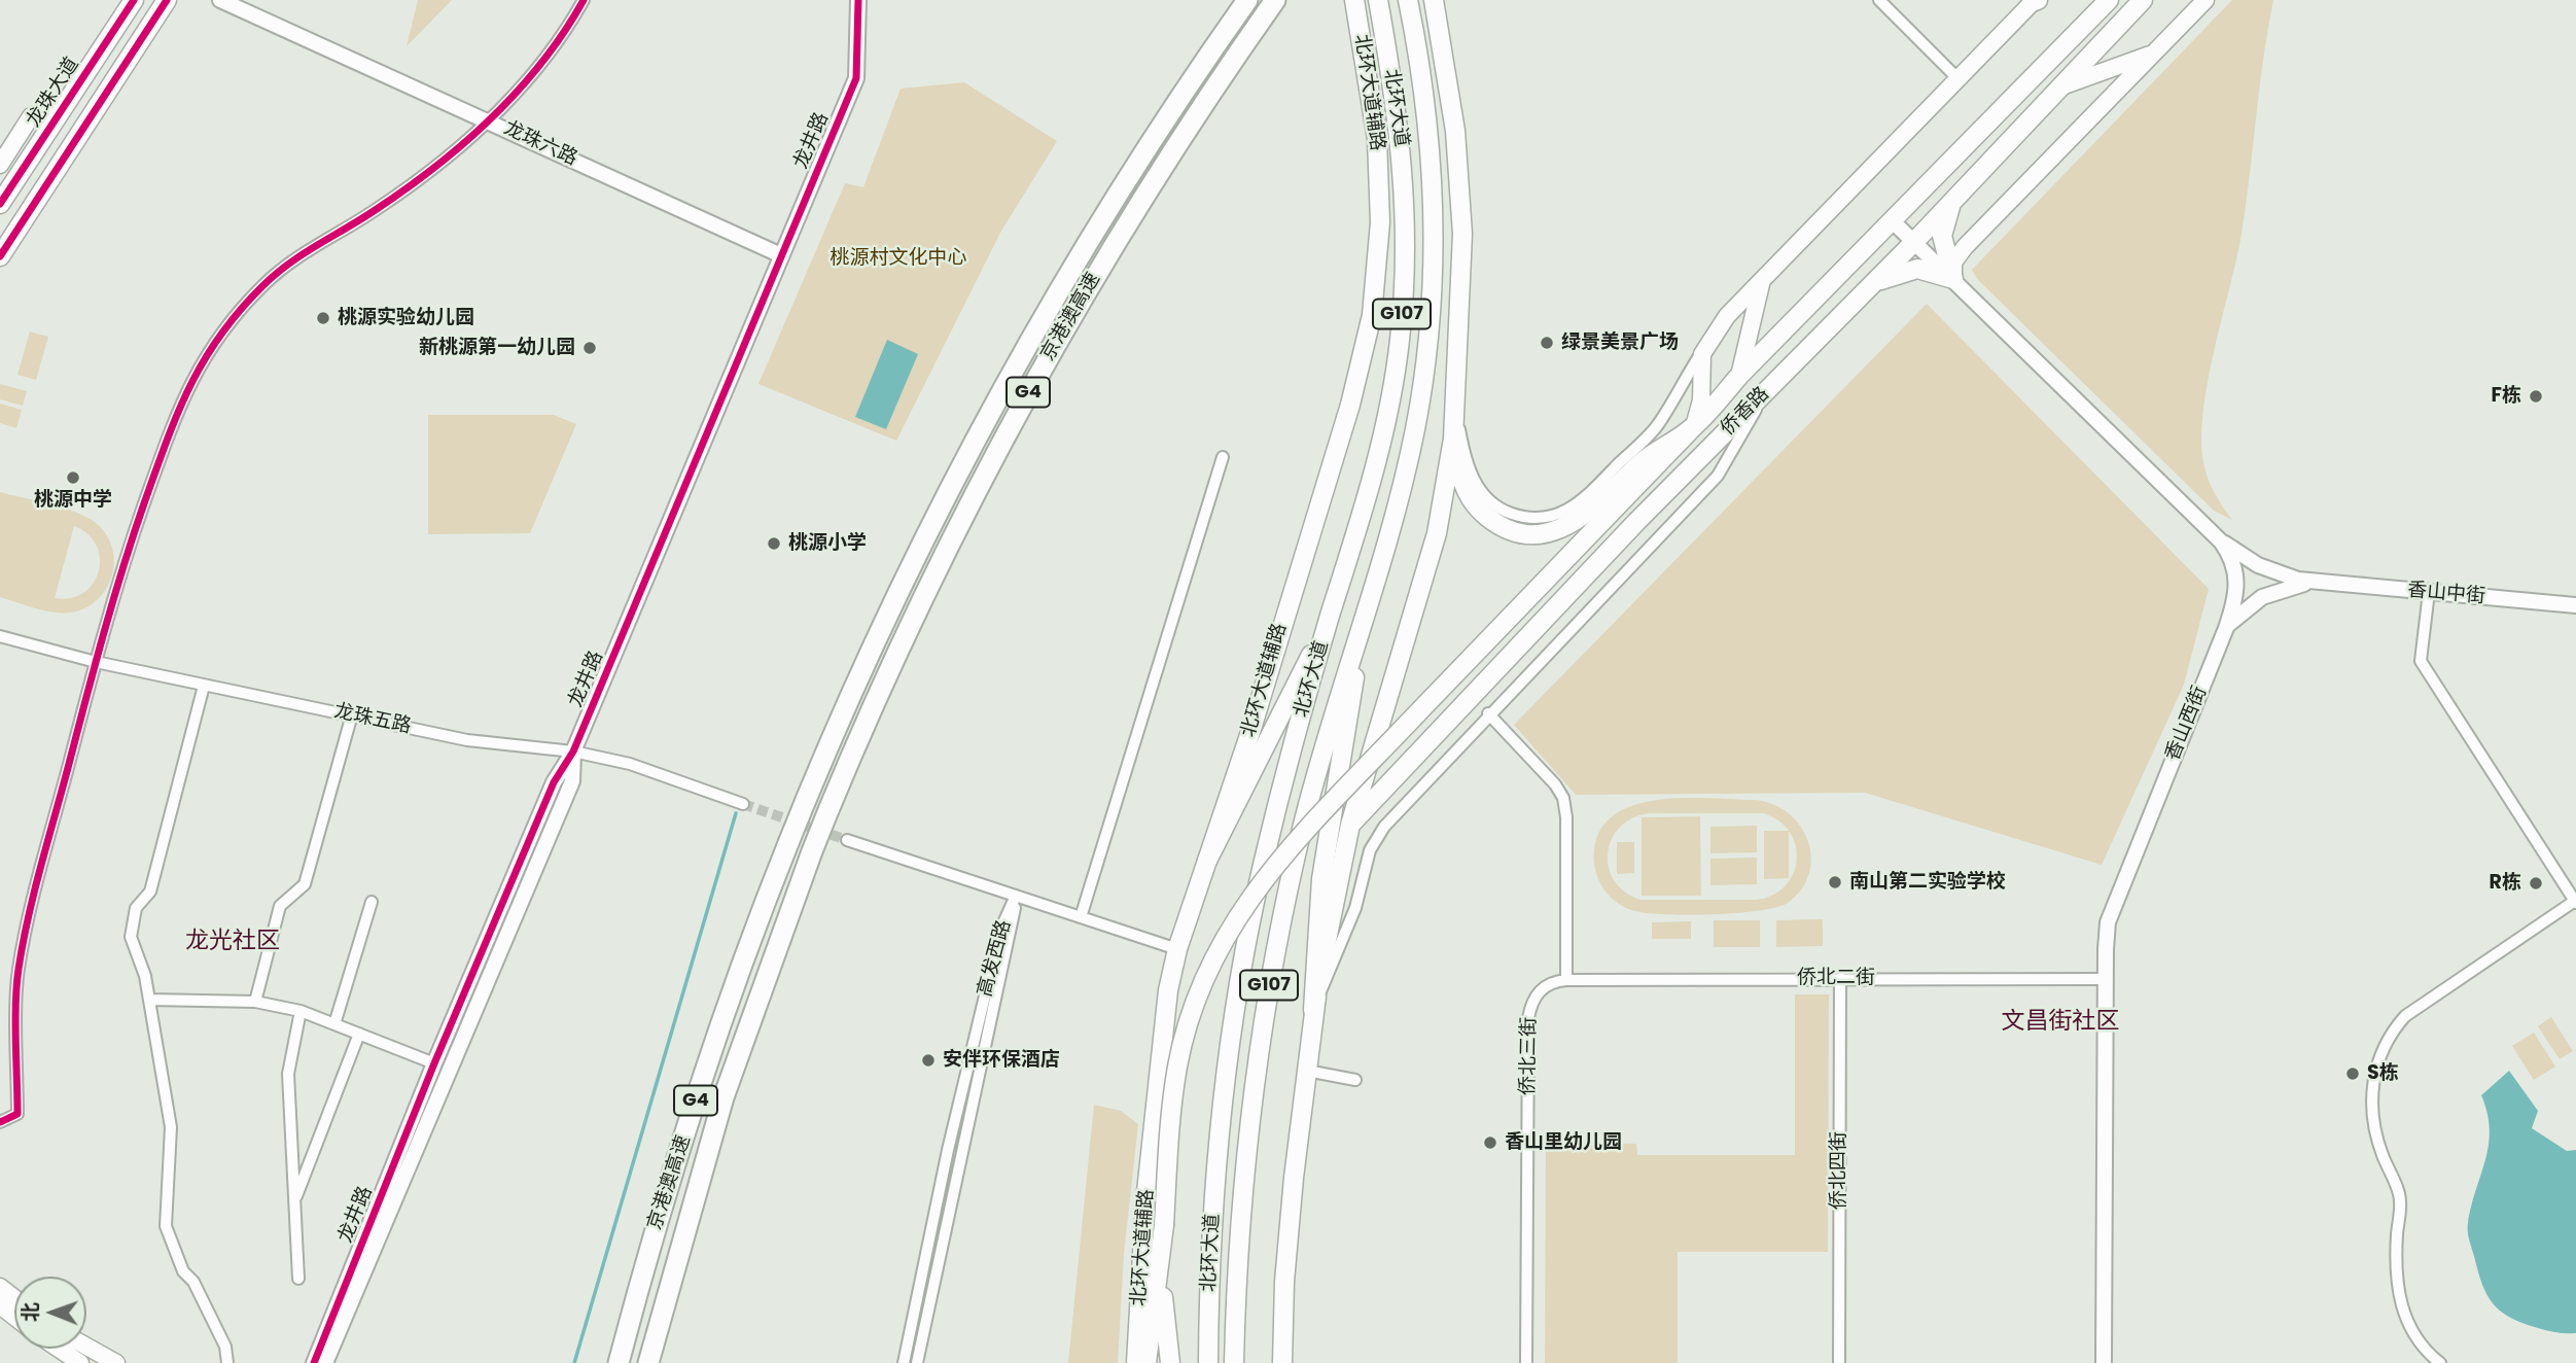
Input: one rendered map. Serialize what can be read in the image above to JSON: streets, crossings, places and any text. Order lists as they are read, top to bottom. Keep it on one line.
{"streets":{"highway":["京港澳高速","G4"],"main road":["龙珠大道","北环大道辅路","北环大道","G107","侨香路"],"street":["龙井路","龙珠六路","香山中街","龙珠五路","香山西街","高发西路","侨北二街","侨北三街","侨北四街"]},"crossings":[["龙井路","龙珠六路"],["龙井路","龙珠五路"],["侨香路","香山西街"],["香山中街","香山西街"],["香山西街","侨北二街"],["侨北二街","侨北三街"],["侨北二街","侨北四街"]],"districts":["龙光社区","文昌街社区"],"parks":["桃源村文化中心"],"places":["桃源实验幼儿园","绿景美景广场","新桃源第一幼儿园","F栋","桃源中学","桃源小学","南山第二实验学校","R栋","安伴环保酒店","S栋","香山里幼儿园"],"north":"left"}
